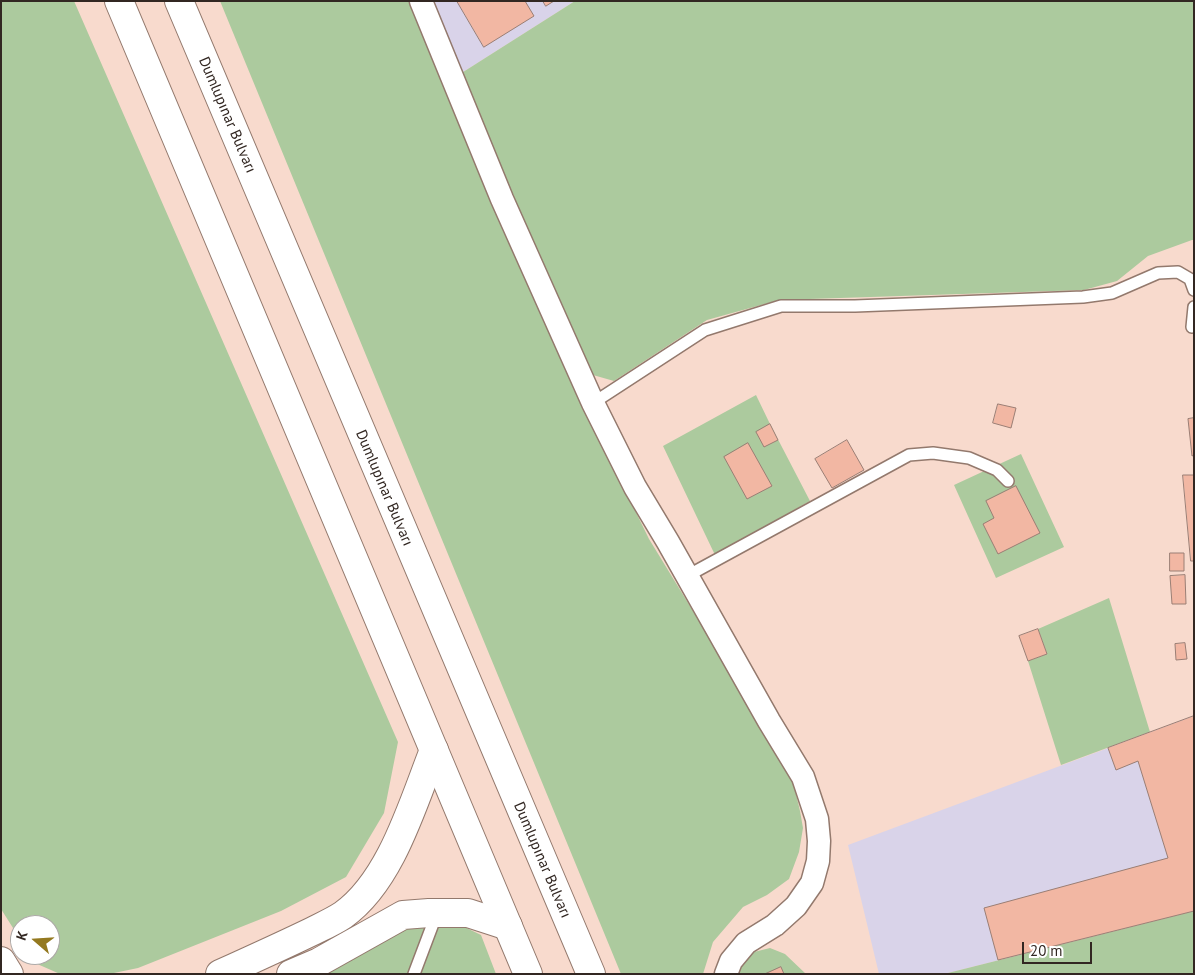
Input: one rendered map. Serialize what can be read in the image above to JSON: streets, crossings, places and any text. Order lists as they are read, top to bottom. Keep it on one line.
{"streets":{"main road":["Dumlupınar Bulvarı"]},"scale_bar":"20 m","north":"left"}
